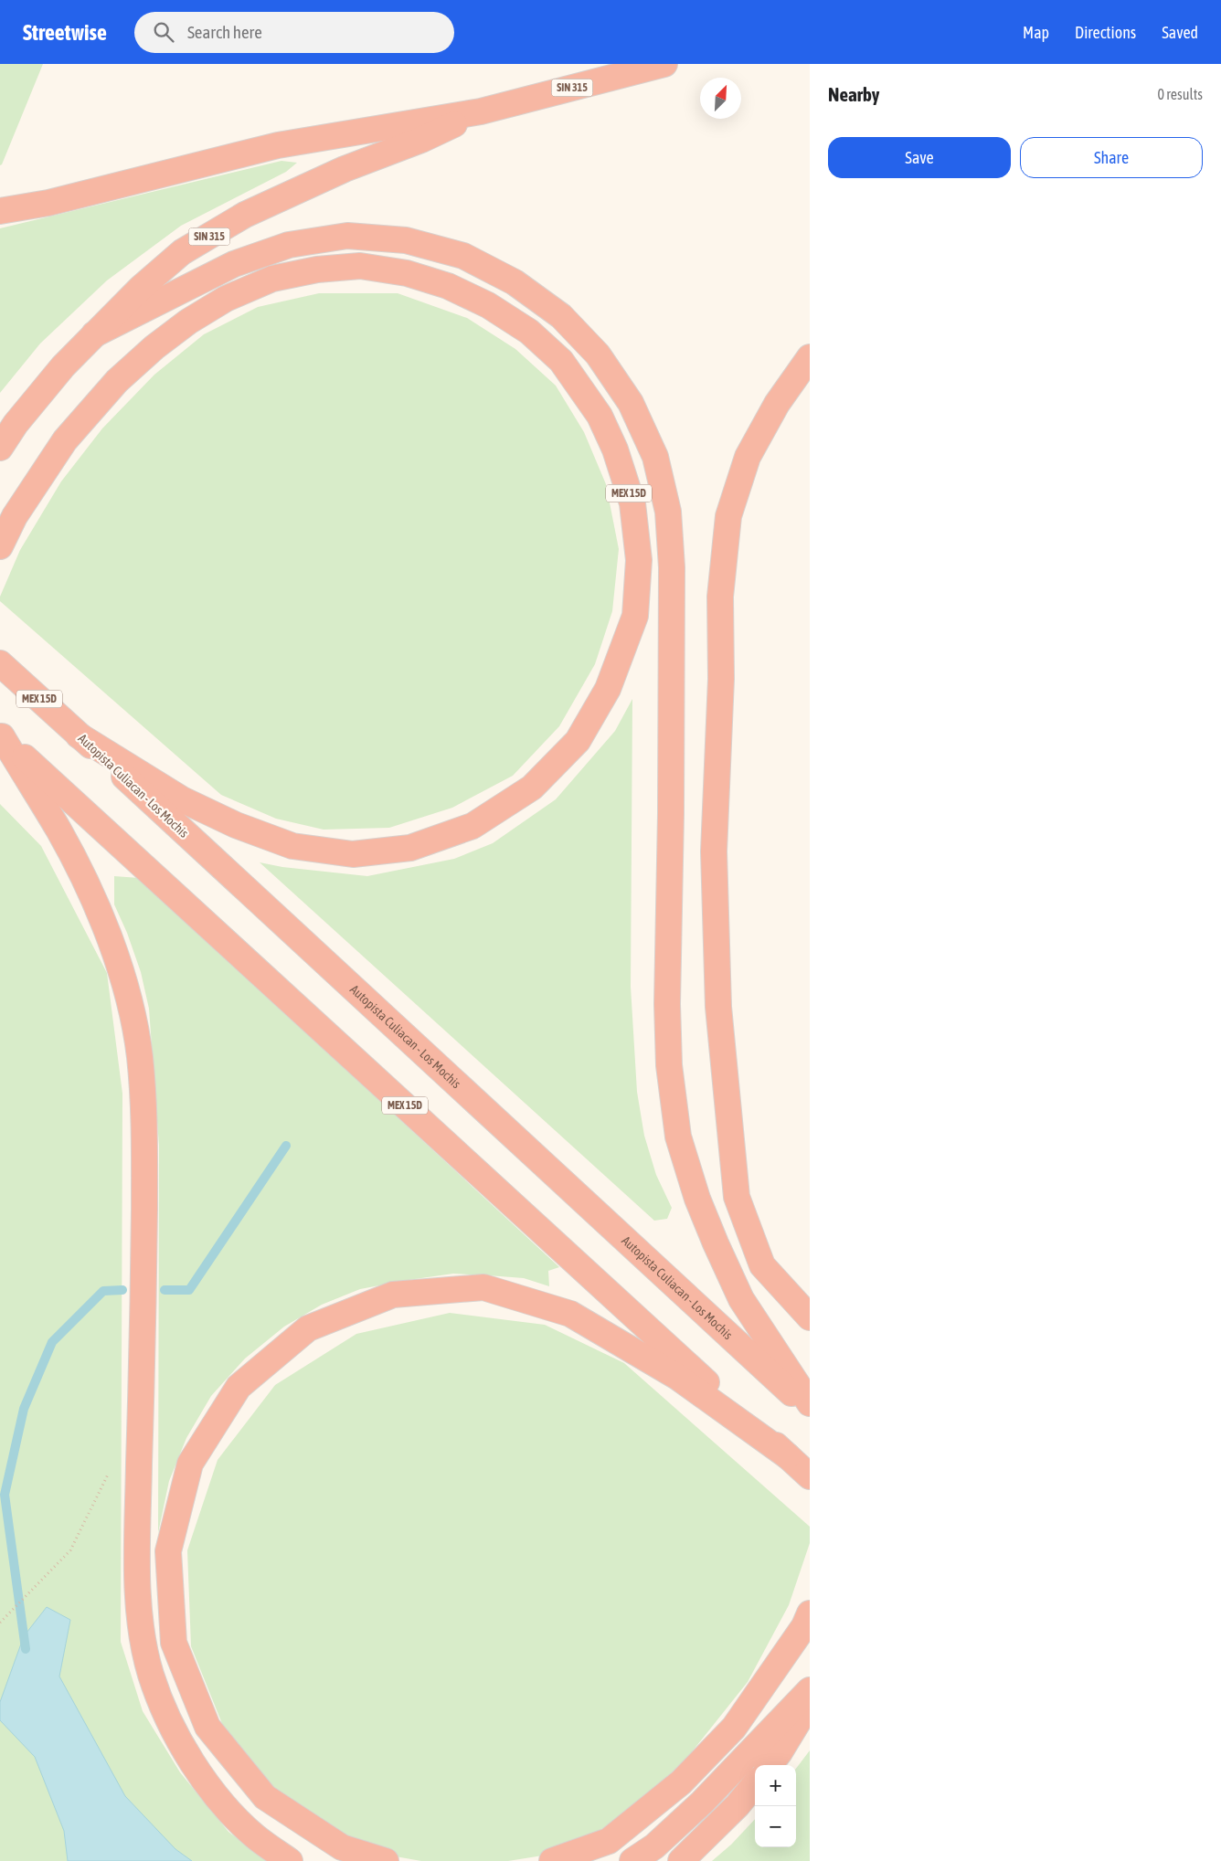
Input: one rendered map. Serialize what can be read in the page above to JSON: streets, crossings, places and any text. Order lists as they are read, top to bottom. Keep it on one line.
{"streets":{"highway":["SIN 315","MEX 15D","Autopista Culiacan - Los Mochis"]},"crossings":[["MEX 15D","Autopista Culiacan - Los Mochis"]],"north":"top right","page":{"header":"Streetwise","search":"Search here","nav":["Map","Directions","Saved"],"heading":["Nearby","0 results"],"buttons":["Save","Share"],"map_buttons":["+","−"]}}
